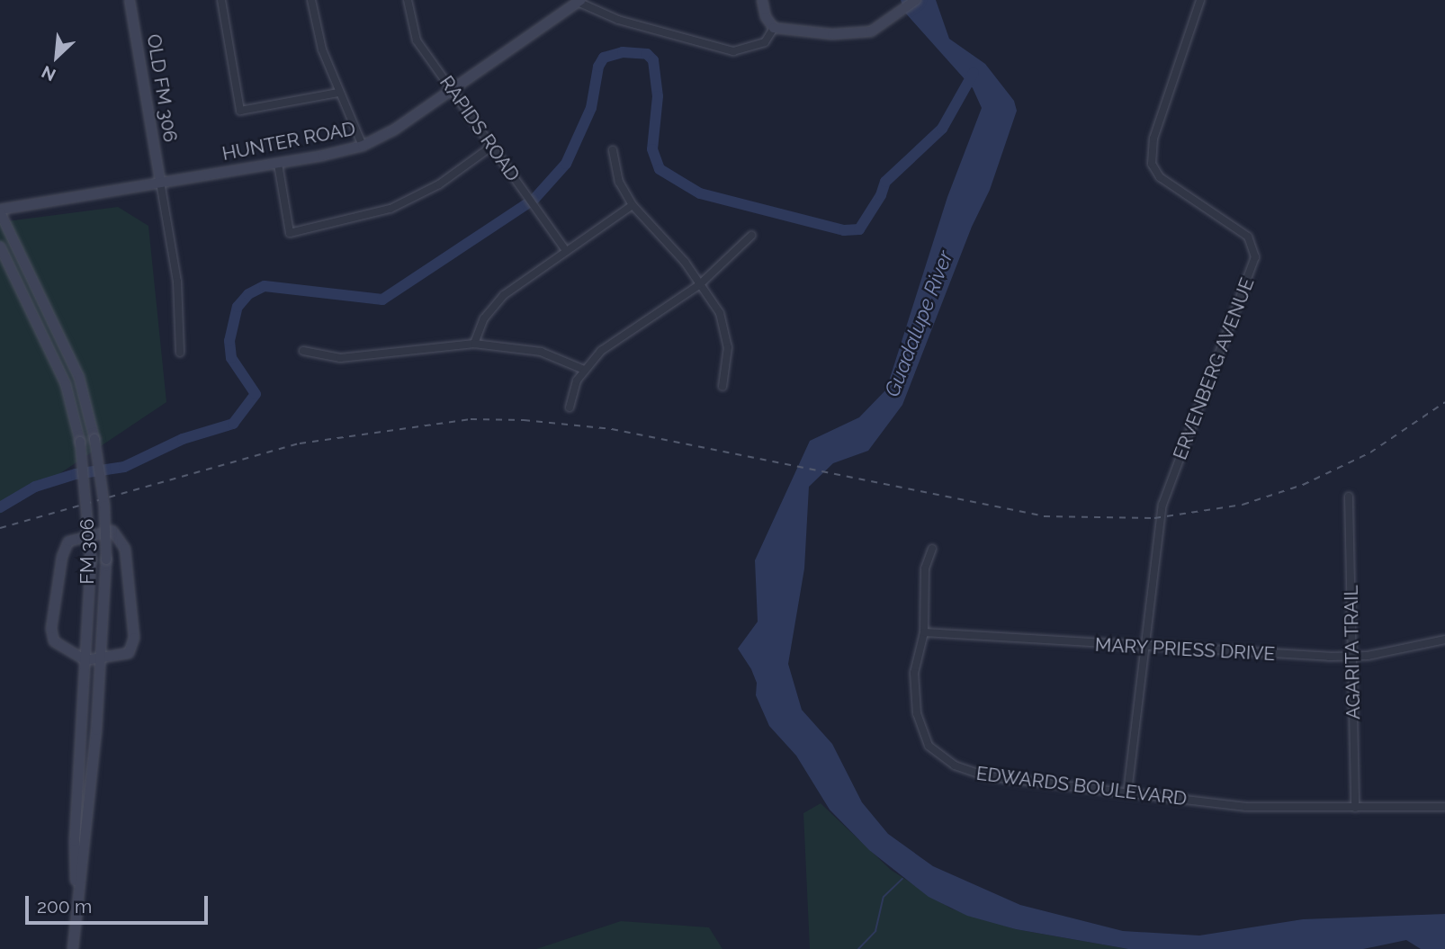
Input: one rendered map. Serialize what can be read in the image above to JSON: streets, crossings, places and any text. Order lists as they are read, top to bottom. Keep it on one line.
{"streets":{"main road":["OLD FM 306","HUNTER ROAD","FM 306"],"street":["RAPIDS ROAD","ERVENBERG AVENUE","MARY PRIESS DRIVE","AGARITA TRAIL","EDWARDS BOULEVARD"]},"crossings":[["OLD FM 306","HUNTER ROAD"],["RAPIDS ROAD","HUNTER ROAD"],["HUNTER ROAD","FM 306"],["ERVENBERG AVENUE","MARY PRIESS DRIVE"],["ERVENBERG AVENUE","EDWARDS BOULEVARD"],["MARY PRIESS DRIVE","AGARITA TRAIL"],["MARY PRIESS DRIVE","EDWARDS BOULEVARD"],["AGARITA TRAIL","EDWARDS BOULEVARD"]],"water":["Guadalupe River"],"scale_bar":"200 m","north":"bottom left"}
